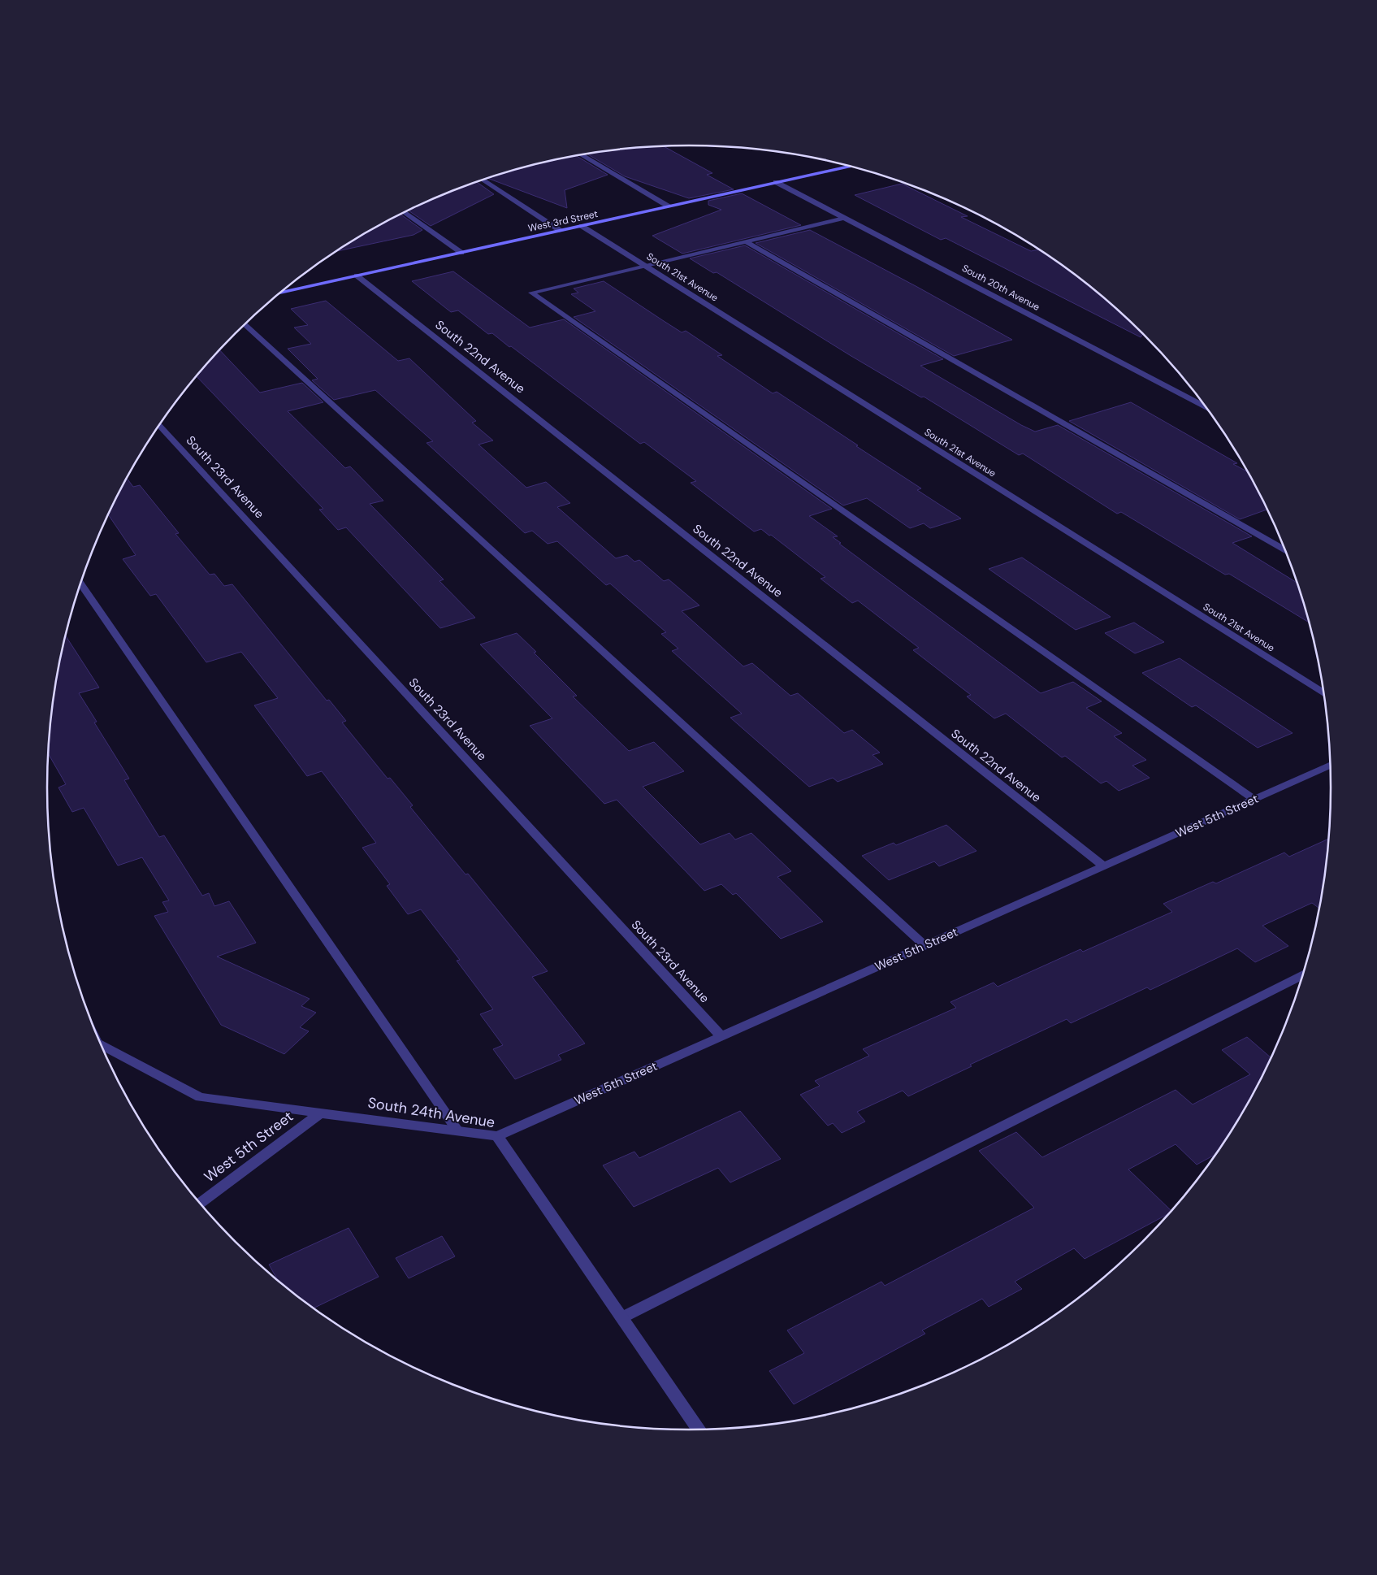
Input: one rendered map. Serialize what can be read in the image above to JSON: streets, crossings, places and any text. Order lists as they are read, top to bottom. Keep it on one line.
{"streets":{"street":["West 3rd Street","South 21st Avenue","South 20th Avenue","South 22nd Avenue","South 23rd Avenue","West 5th Street","South 24th Avenue"]},"crossings":[["West 3rd Street","South 21st Avenue"],["West 3rd Street","South 20th Avenue"],["West 3rd Street","South 22nd Avenue"],["South 22nd Avenue","West 5th Street"],["South 23rd Avenue","West 5th Street"],["West 5th Street","South 24th Avenue"]]}
